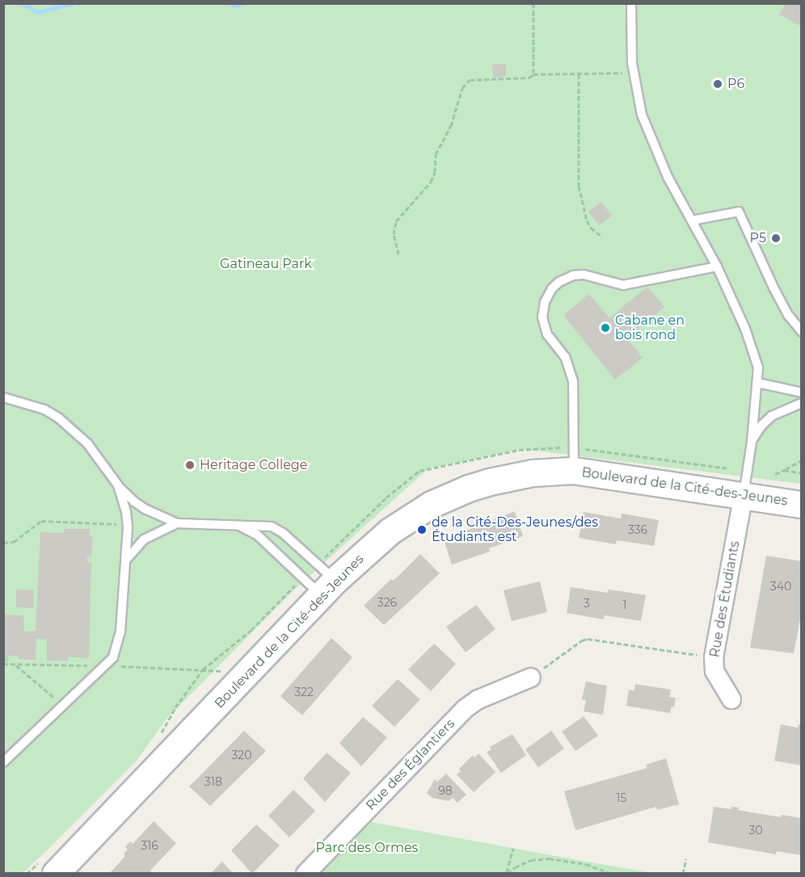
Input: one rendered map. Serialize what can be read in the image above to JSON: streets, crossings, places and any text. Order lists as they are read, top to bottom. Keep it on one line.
{"streets":{"street":["Boulevard de la Cité-des-Jeunes","Rue des Étudiants","Rue des Églantiers"]},"crossings":[["Boulevard de la Cité-des-Jeunes","Rue des Étudiants"]],"parks":["Gatineau Park","Parc des Ormes"],"places":["P6","P5","Cabane en bois rond","Heritage College","de la Cité-Des-Jeunes/des Étudiants est"],"house_numbers":["336","340","326","3","1","322","320","318","98","15","30","316"]}
